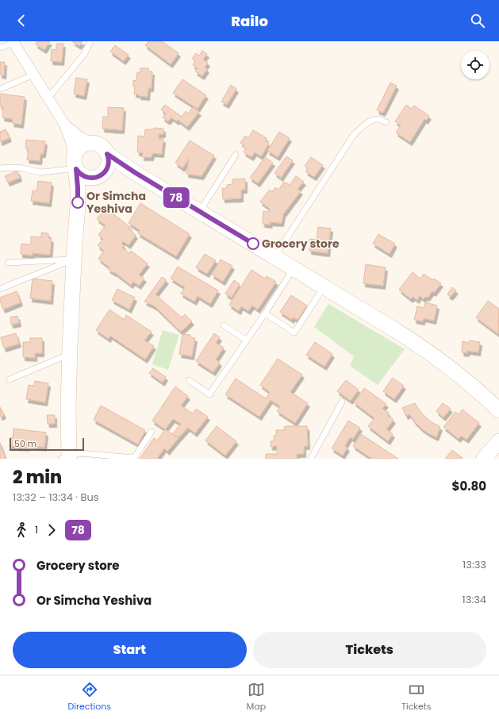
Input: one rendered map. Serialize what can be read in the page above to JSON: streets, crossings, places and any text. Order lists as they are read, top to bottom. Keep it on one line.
{"places":["Or Simcha Yeshiva","Grocery store"],"lines":["bus line 78"],"scale_bar":"50 m","page":{"header":"Railo","on_map":"78","scale":"50 m","heading":["2 min","13:32 – 13:34 · Bus","$0.80"],"legs":["1","78"],"list":[{"name":"Grocery store","value":"13:33"},{"name":"Or Simcha Yeshiva","value":"13:34"}],"buttons":["Start","Tickets"],"tabs":["Directions","Map","Tickets"]}}
